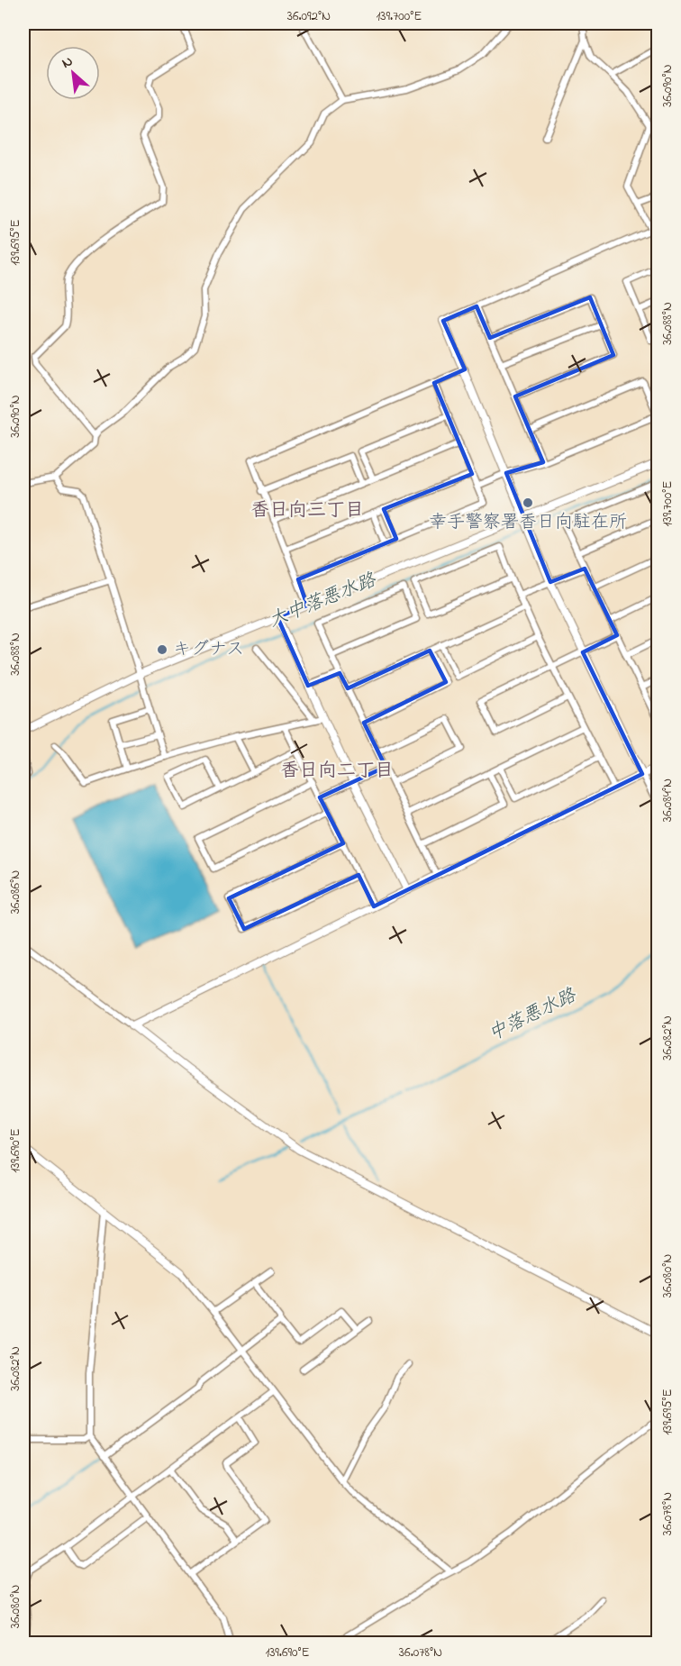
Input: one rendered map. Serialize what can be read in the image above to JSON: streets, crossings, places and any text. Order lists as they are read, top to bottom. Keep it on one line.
{"districts":["香日向三丁目","香日向二丁目"],"water":["大中落悪水路","中落悪水路"],"places":["幸手警察署香日向駐在所","キグナス"],"north":"top left","coordinates":["36.092°N","139.700°E","36.090°N","139.695°E","36.088°N","36.084°N","36.086°N","36.082°N","139.690°E","36.080°N","36.078°N"]}
